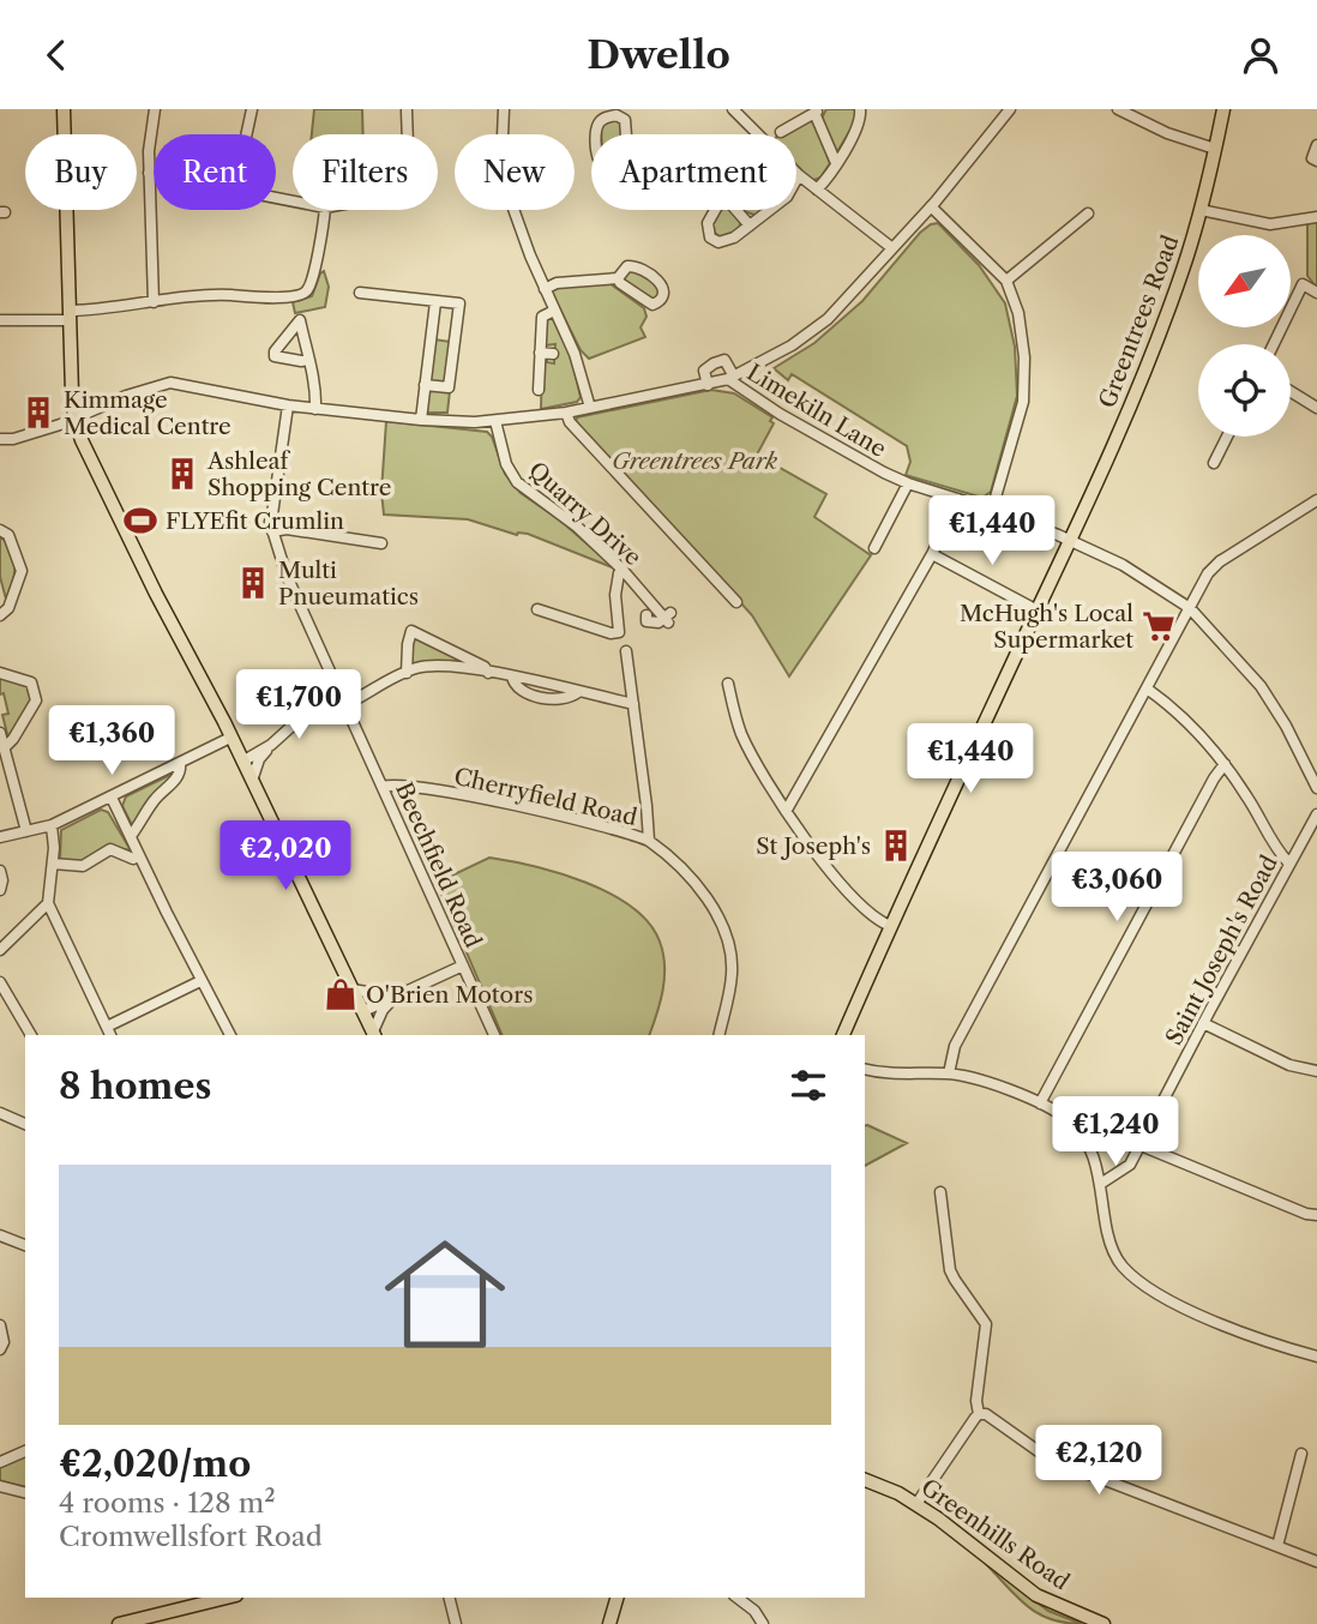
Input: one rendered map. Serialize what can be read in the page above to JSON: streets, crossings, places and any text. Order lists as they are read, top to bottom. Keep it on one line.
{"streets":{"main road":["Greentrees Road","Greenhills Road"],"street":["Limekiln Lane","Quarry Drive","Cherryfield Road","Beechfield Road","Saint Joseph's Road"]},"crossings":[["Greentrees Road","Limekiln Lane"],["Cherryfield Road","Beechfield Road"]],"parks":["Greentrees Park"],"places":{"building":["Kimmage Medical Centre","Ashleaf Shopping Centre","Multi Pnueumatics","St Joseph's"],"sports":["FLYEfit Crumlin"],"supermarket":["McHugh's Local Supermarket"],"shop":["O'Brien Motors"]},"north":"bottom left","page":{"header":"Dwello","chip":["Buy","Rent","Filters","New","Apartment"],"price":["€1,440","€1,700","€1,360","€1,440","€2,020","€3,060","€1,240","€2,120"],"heading":"8 homes","list":[{"name":"€2,020/mo","note":"4 rooms · 128 m² · Cromwellsfort Road"}]}}
